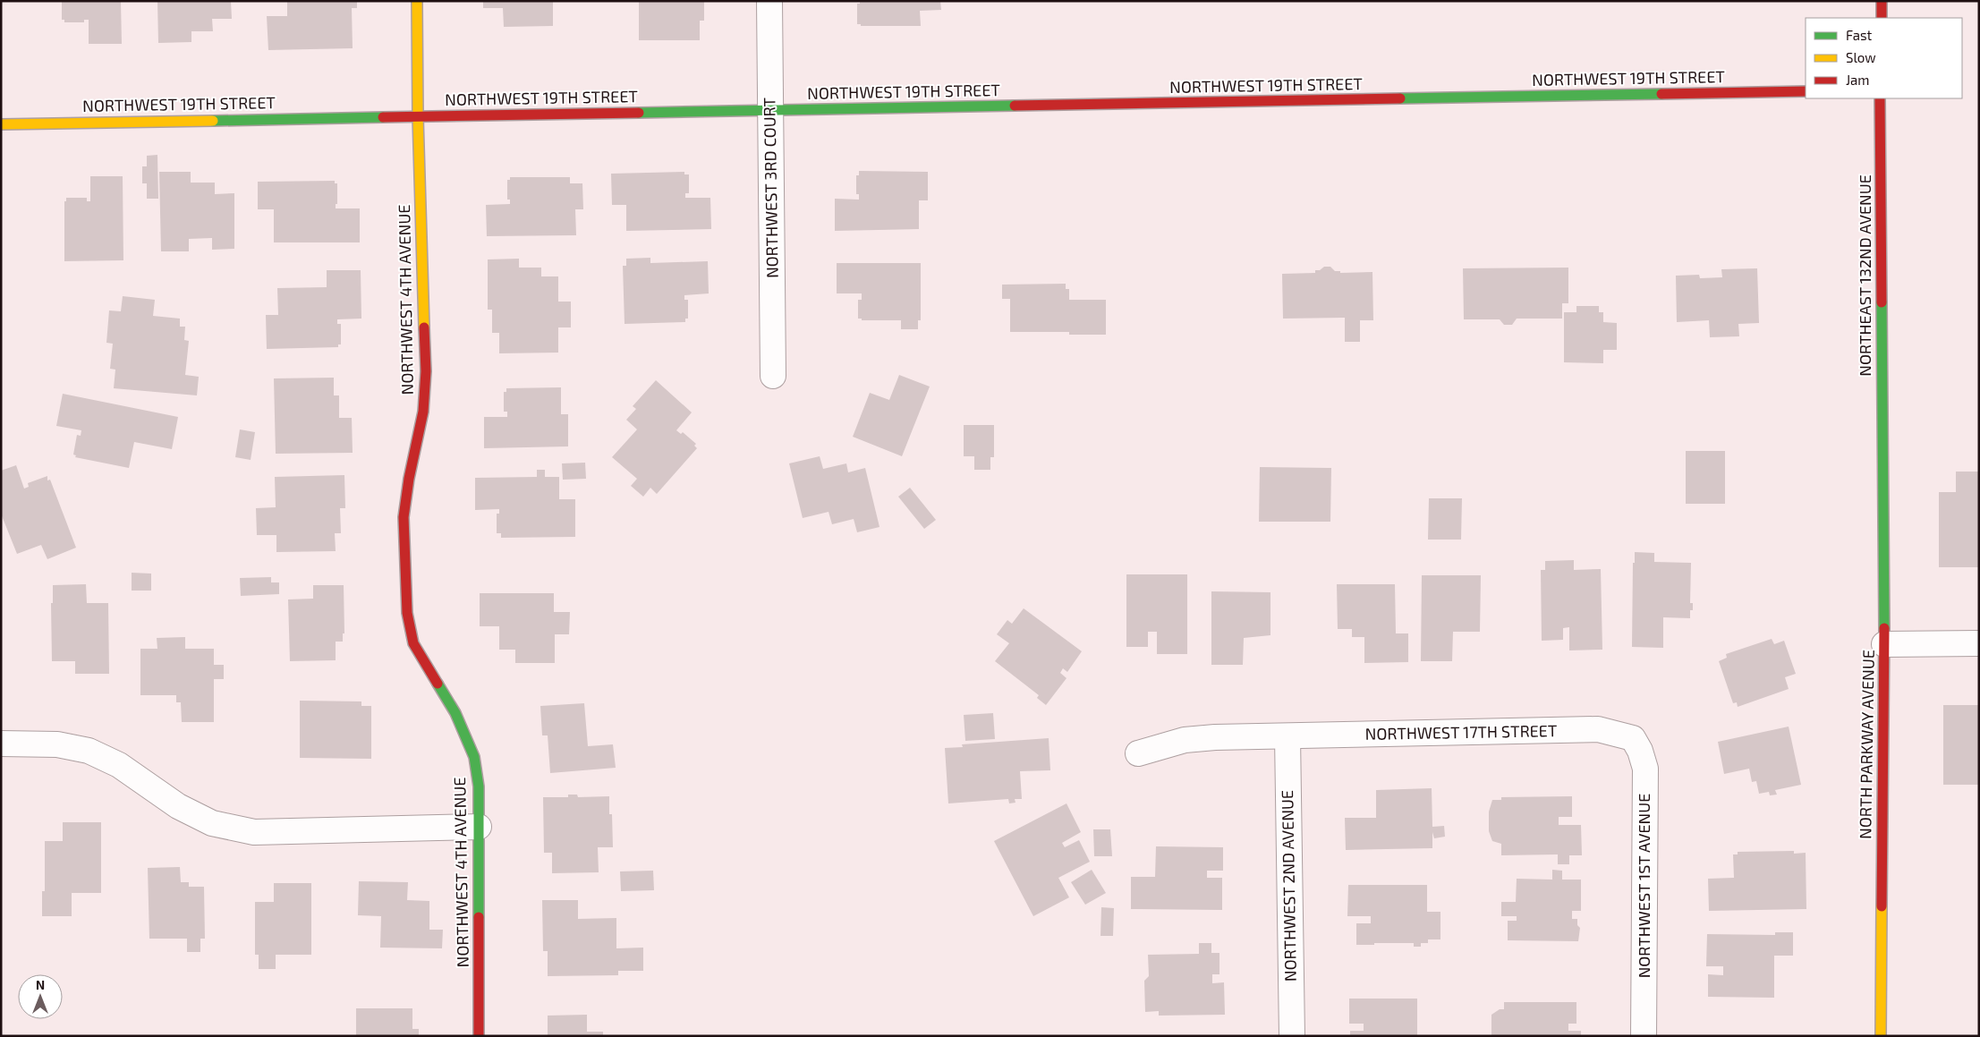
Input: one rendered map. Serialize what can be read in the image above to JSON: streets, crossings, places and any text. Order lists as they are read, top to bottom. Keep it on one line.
{"streets":{"street":["NORTHWEST 19TH STREET","NORTHWEST 3RD COURT","NORTHEAST 132ND AVENUE","NORTHWEST 4TH AVENUE","NORTHWEST 17TH STREET","NORTH PARKWAY AVENUE","NORTHWEST 2ND AVENUE","NORTHWEST 1ST AVENUE"]},"crossings":[["NORTHWEST 19TH STREET","NORTHWEST 3RD COURT"],["NORTHWEST 19TH STREET","NORTHWEST 4TH AVENUE"],["NORTHEAST 132ND AVENUE","NORTH PARKWAY AVENUE"],["NORTHWEST 17TH STREET","NORTHWEST 2ND AVENUE"],["NORTHWEST 17TH STREET","NORTHWEST 1ST AVENUE"]],"legend":["Fast","Slow","Jam"],"north":"top"}
